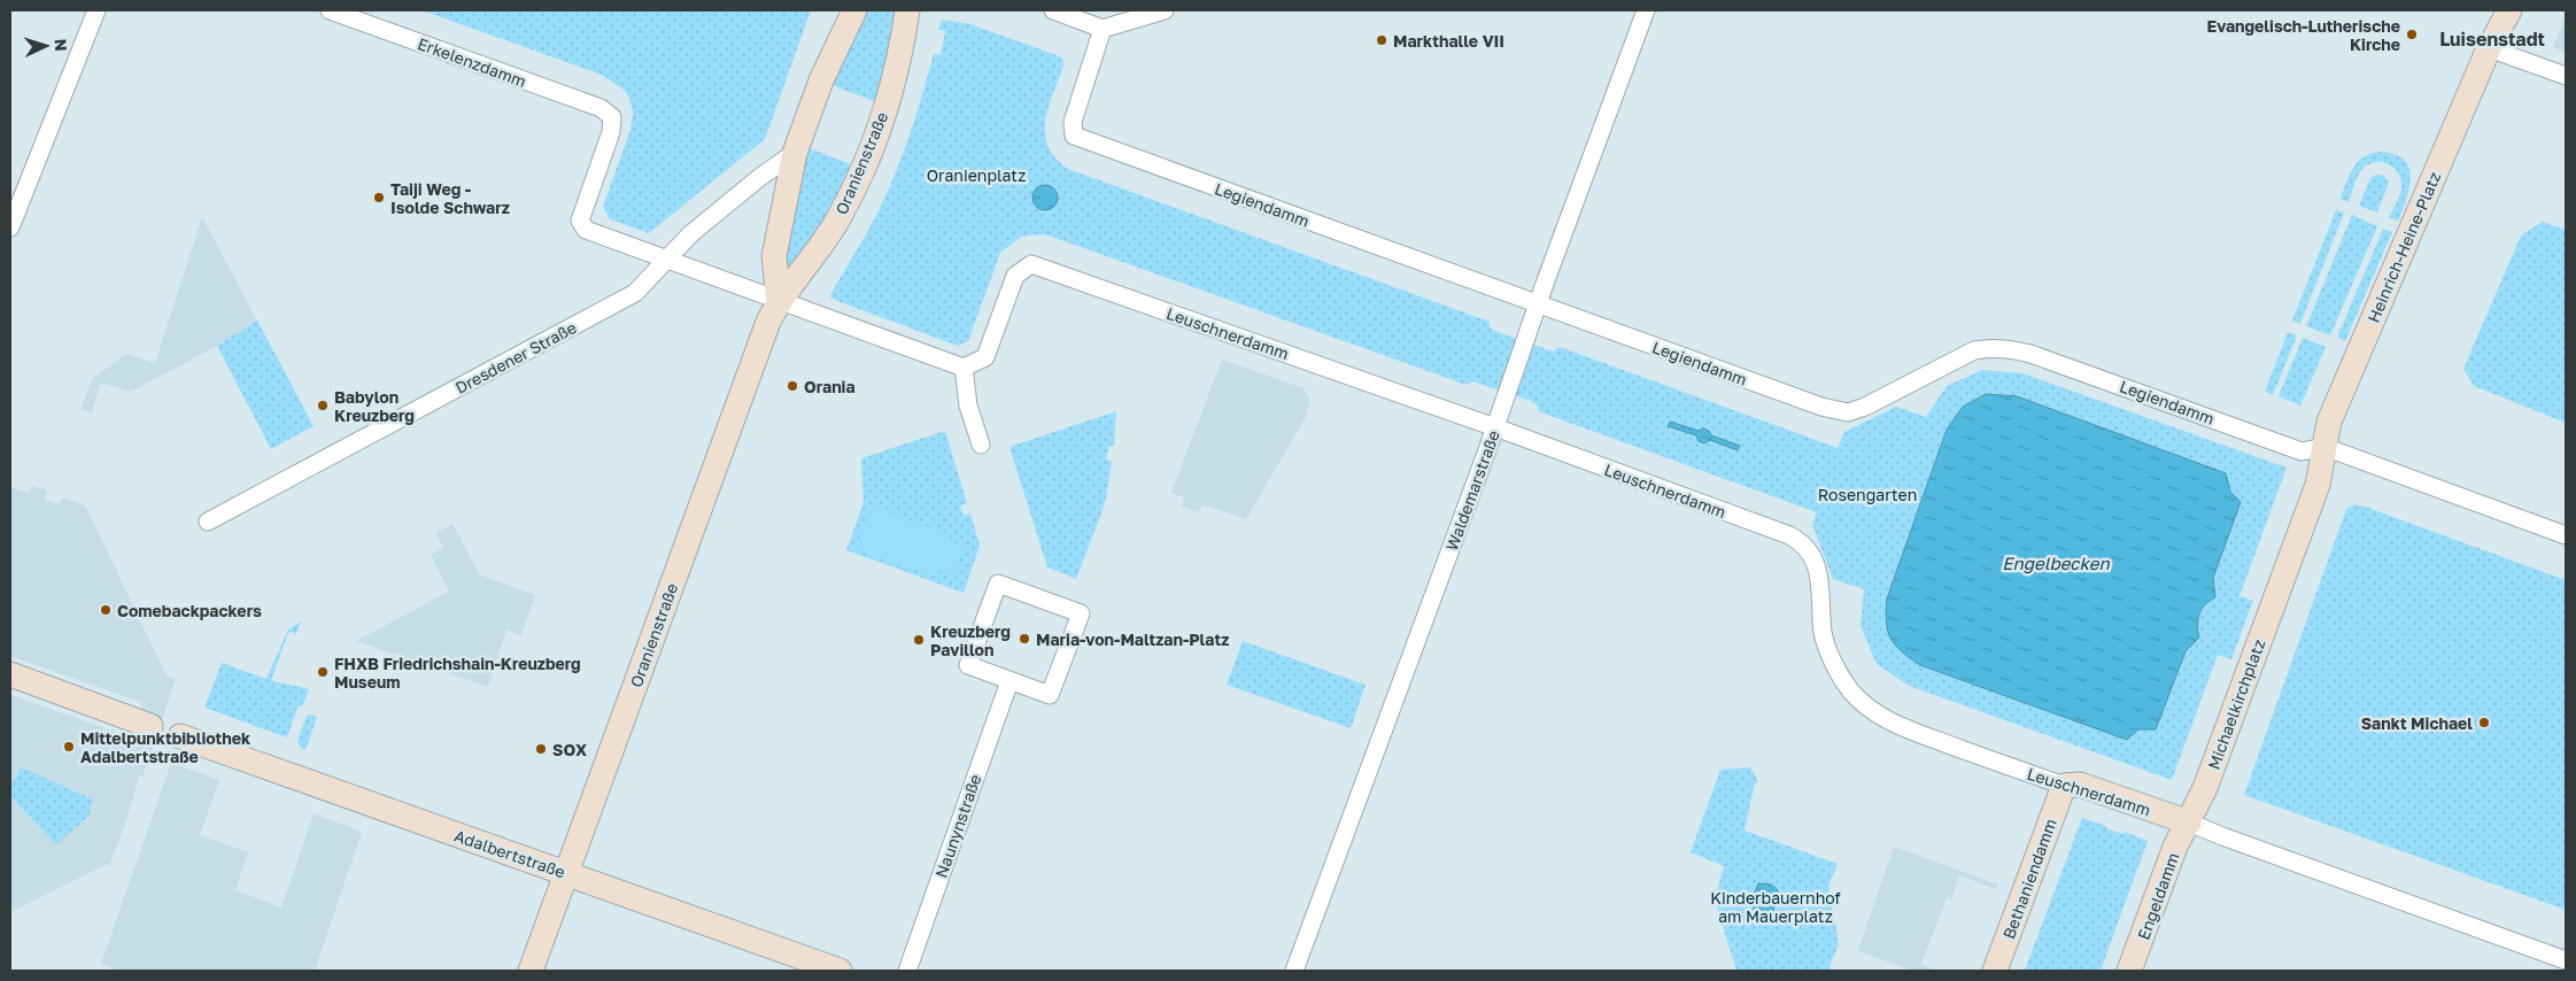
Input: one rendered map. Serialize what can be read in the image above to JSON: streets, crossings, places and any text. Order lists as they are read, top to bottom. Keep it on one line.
{"streets":{"street":["Erkelenzdamm","Oranienstraße","Legiendamm","Heinrich-Heine-Platz","Leuschnerdamm","Dresdener Straße","Waldemarstraße","Michaelkirchplatz","Naunynstraße","Adalbertstraße","Bethaniendamm","Engeldamm"]},"crossings":[["Erkelenzdamm","Dresdener Straße"],["Oranienstraße","Dresdener Straße"],["Oranienstraße","Adalbertstraße"],["Legiendamm","Heinrich-Heine-Platz"],["Legiendamm","Waldemarstraße"],["Legiendamm","Michaelkirchplatz"],["Heinrich-Heine-Platz","Michaelkirchplatz"],["Leuschnerdamm","Waldemarstraße"],["Leuschnerdamm","Michaelkirchplatz"],["Leuschnerdamm","Bethaniendamm"],["Leuschnerdamm","Engeldamm"],["Michaelkirchplatz","Engeldamm"]],"districts":["Luisenstadt"],"water":["Engelbecken"],"parks":["Oranienplatz","Rosengarten","Kinderbauernhof am Mauerplatz"],"places":["Evangelisch-Lutherische Kirche","Markthalle VII","Taiji Weg - Isolde Schwarz","Orania","Babylon Kreuzberg","Comebackpackers","Maria-von-Maltzan-Platz","Kreuzberg Pavillon","FHXB Friedrichshain-Kreuzberg Museum","Sankt Michael","Mittelpunktbibliothek Adalbertstraße","SOX"],"north":"right"}
